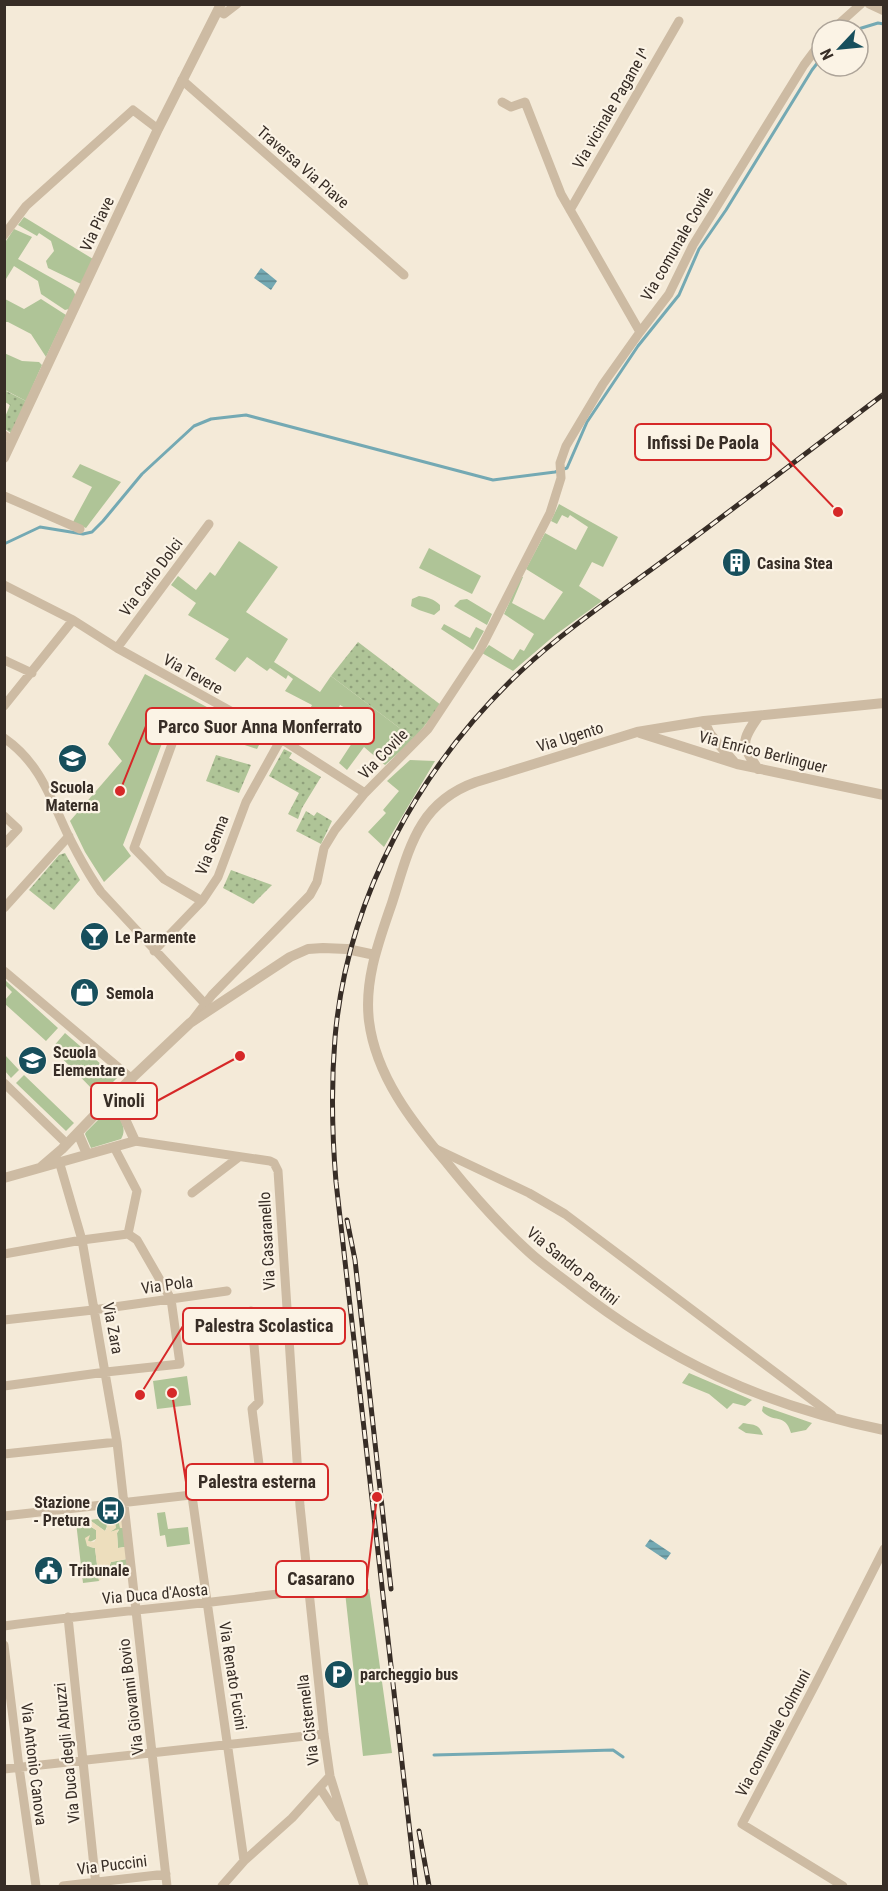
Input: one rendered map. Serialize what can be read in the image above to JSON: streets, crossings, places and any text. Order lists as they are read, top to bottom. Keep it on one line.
{"streets":{"street":["Via vicinale Pagane I^","Traversa Via Piave","Via Piave","Via comunale Covile","Via Carlo Dolci","Via Tevere","Via Ugento","Via Enrico Berlinguer","Via Covile","Via Senna","Via Casaranello","Via Sandro Pertini","Via Pola","Via Zara","Via Duca d'Aosta","Via Renato Fucini","Via Giovanni Bovio","Via Cisternella","Via comunale Colmuni","Via Duca degli Abruzzi","Via Antonio Canova","Via Puccini"]},"crossings":[["Traversa Via Piave","Via Piave"],["Via comunale Covile","Via Covile"],["Via Carlo Dolci","Via Tevere"],["Via Tevere","Via Covile"],["Via Tevere","Via Senna"],["Via Ugento","Via Enrico Berlinguer"],["Via Ugento","Via Sandro Pertini"],["Via Casaranello","Via Cisternella"],["Via Pola","Via Zara"],["Via Zara","Via Giovanni Bovio"],["Via Duca d'Aosta","Via Renato Fucini"],["Via Duca d'Aosta","Via Giovanni Bovio"],["Via Duca d'Aosta","Via Cisternella"],["Via Duca d'Aosta","Via Duca degli Abruzzi"],["Via Renato Fucini","Via Cisternella"],["Via Giovanni Bovio","Via Puccini"],["Via Duca degli Abruzzi","Via Puccini"]],"places":{"other":["Infissi De Paola","Parco Suor Anna Monferrato","Vinoli","Palestra esterna","Palestra Scolastica","Casarano"],"building":["Casina Stea"],"school or university":["Scuola Materna","Scuola Elementare"],"bar":["Le Parmente"],"shop":["Semola"],"bus stop":["Stazione - Pretura"],"public building":["Tribunale"],"parking":["parcheggio bus"]},"north":"bottom left"}
